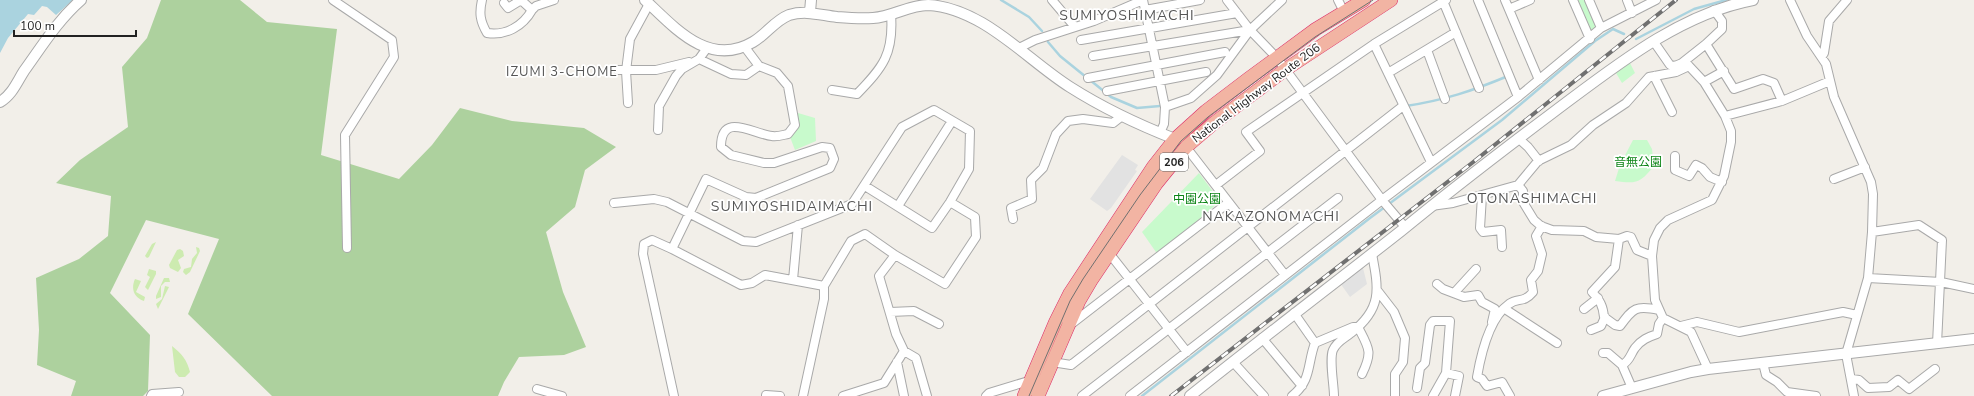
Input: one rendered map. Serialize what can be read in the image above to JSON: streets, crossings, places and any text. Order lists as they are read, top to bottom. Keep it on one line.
{"streets":{"highway":["National Highway Route 206","206"]},"districts":["SUMIYOSHIMACHI","IZUMI 3-CHOME","OTONASHIMACHI","SUMIYOSHIDAIMACHI","NAKAZONOMACHI"],"parks":["音無公園","中園公園"],"scale_bar":"100 m"}
